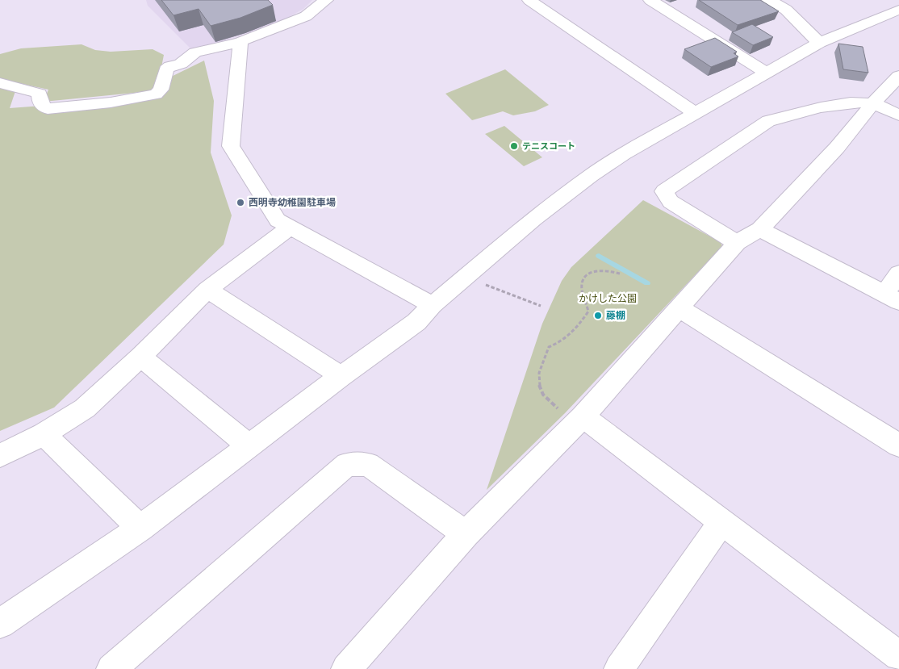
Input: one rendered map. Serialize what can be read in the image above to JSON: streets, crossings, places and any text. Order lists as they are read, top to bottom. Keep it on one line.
{"parks":["かけした公園"],"places":["テニスコート","西明寺幼稚園駐車場","藤棚"]}
